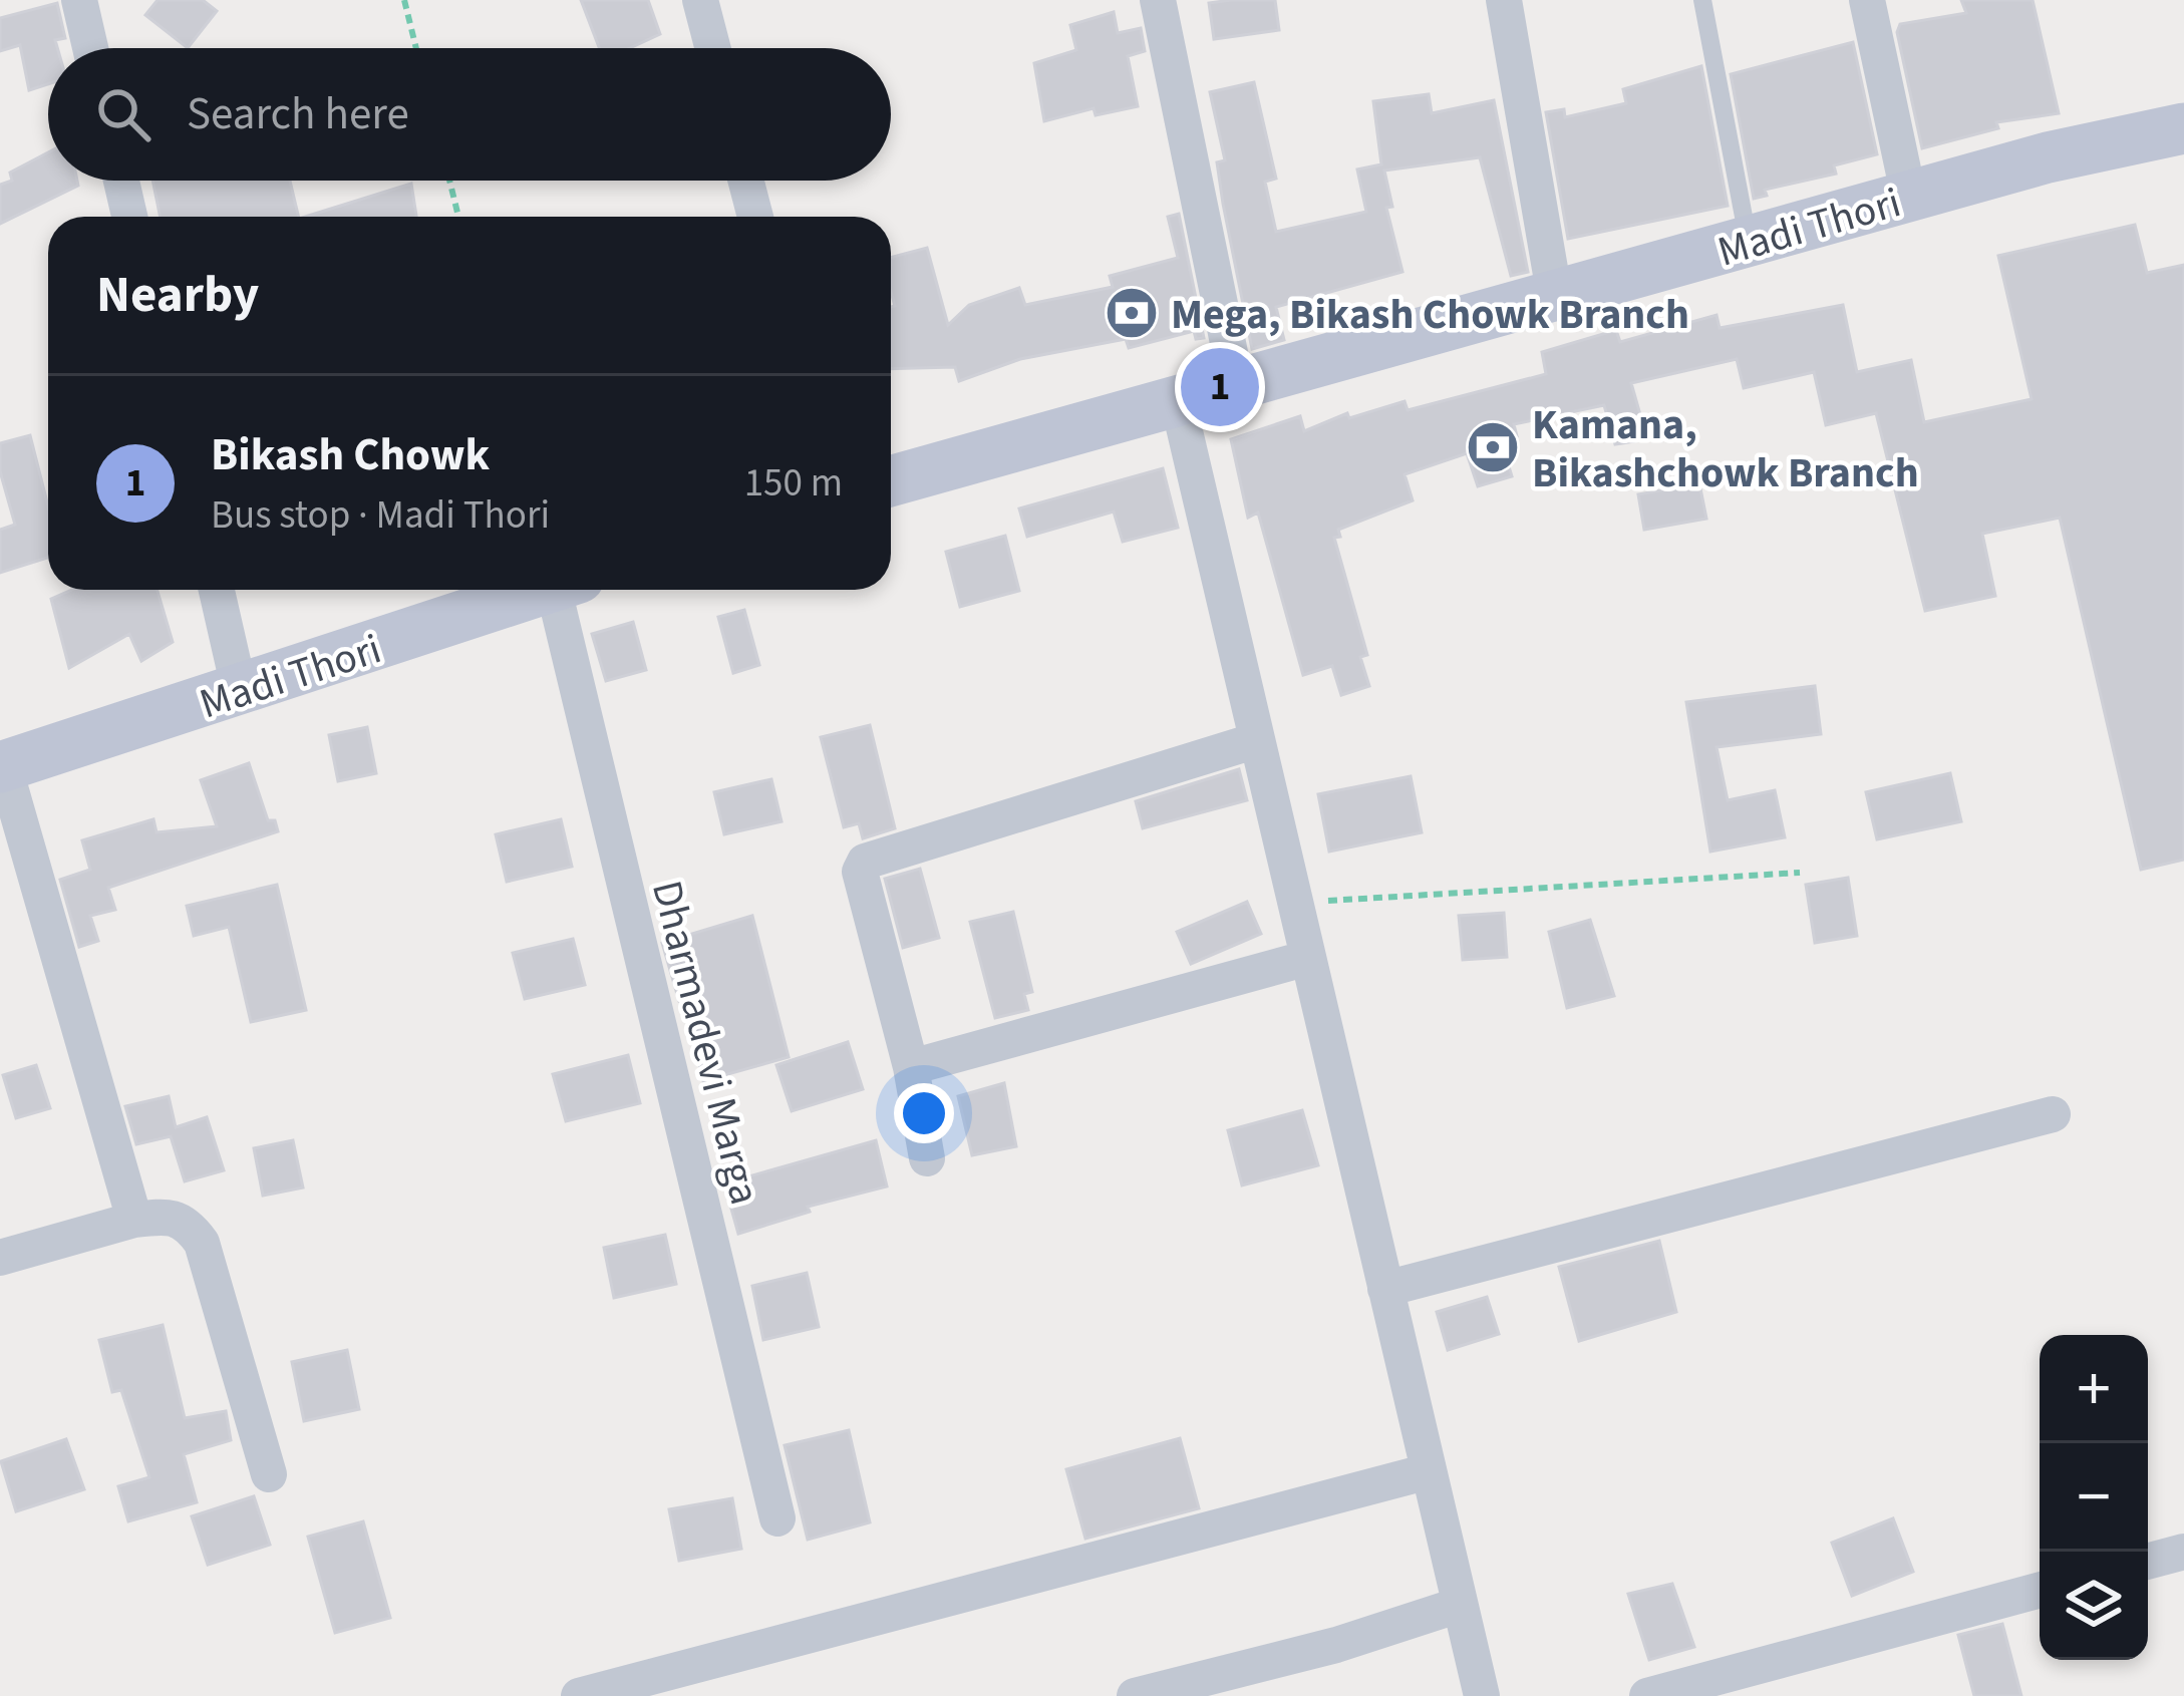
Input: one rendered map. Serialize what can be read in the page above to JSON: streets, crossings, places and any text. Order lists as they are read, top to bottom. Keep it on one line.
{"streets":{"main road":["Madi Thori"],"street":["Dharmadevi Marga"]},"places":{"bank":["Mega, Bikash Chowk Branch","Kamana, Bikashchowk Branch"]},"page":{"search":"Search here","heading":"Nearby","pins":"1","list":[{"mark":"1","name":"Bikash Chowk","note":"Bus stop · Madi Thori","value":"150 m"}],"map_buttons":["+","−"]}}
